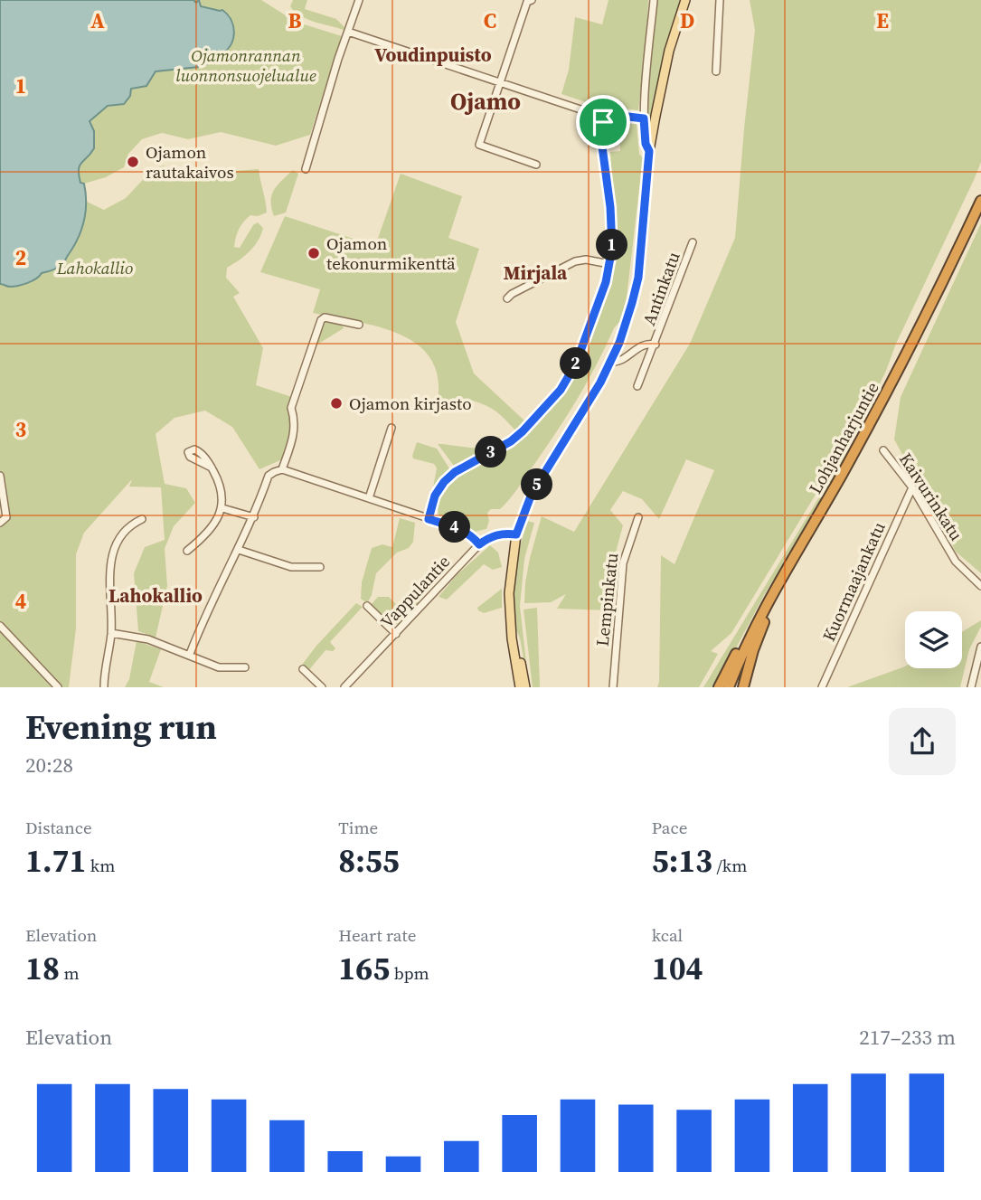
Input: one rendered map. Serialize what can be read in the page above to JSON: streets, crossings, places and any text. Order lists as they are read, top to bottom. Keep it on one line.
{"streets":{"highway":["Lohjanharjuntie"],"street":["Antinkatu","Kaivurinkatu","Kuormaajankatu","Vappulantie","Lempinkatu"]},"crossings":[["Kaivurinkatu","Kuormaajankatu"]],"districts":["Voudinpuisto","Ojamo","Mirjala","Lahokallio"],"parks":["Ojamonrannan luonnonsuojelualue","Lahokallio"],"places":["Ojamon rautakaivos","Ojamon tekonurmikenttä","Ojamon kirjasto"],"page":{"pins":["1","2","3","5","4"],"heading":["Evening run","20:28"],"stats":[["Distance","1.71 km"],["Time","8:55"],["Pace","5:13 /km"],["Elevation","18 m"],["Heart rate","165 bpm"],["kcal","104"]],"chart":["Elevation","217–233 m"]},"grid":{"columns":["A","B","C","D","E"],"rows":["1","2","3","4"]}}
